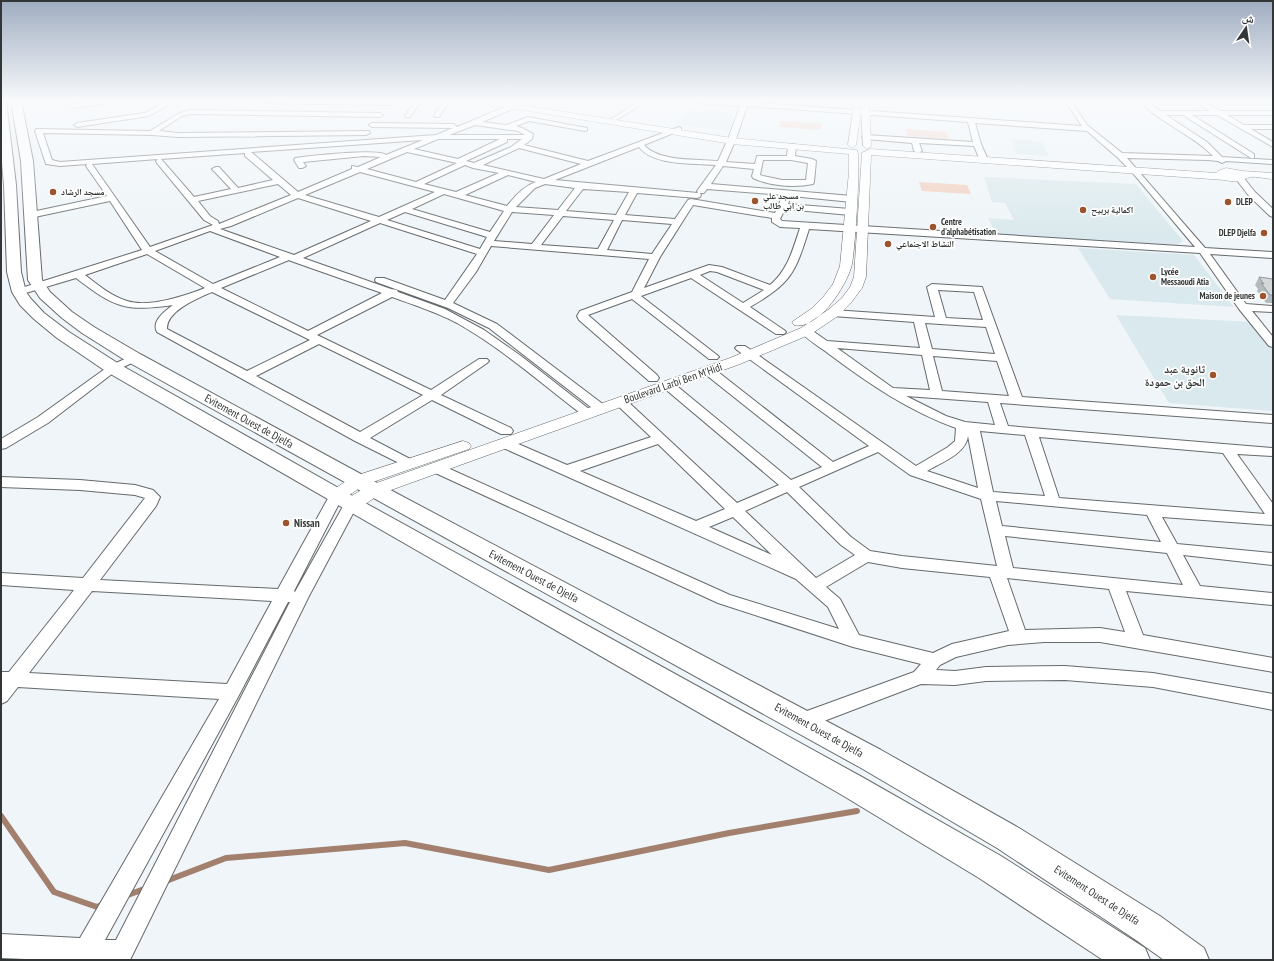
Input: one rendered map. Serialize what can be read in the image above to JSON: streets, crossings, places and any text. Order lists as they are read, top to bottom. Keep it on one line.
{"streets":{"highway":["Evitement Ouest de Djelfa"],"main road":["Boulevard Larbi Ben M'Hidi"]},"crossings":[["Boulevard Larbi Ben M'Hidi","Evitement Ouest de Djelfa"]],"places":["مسجد الرشاد","مسجد علي بن ابي طالب","DLEP","اكمالية بربيح","Centre d'alphabétisation","DLEP Djelfa","النشاط الاجنماعي","Lycée Messaoudi Atia","Maison de jeunes","ثانوية عبد الحق بن حمودة","Nissan"],"north":"top"}
